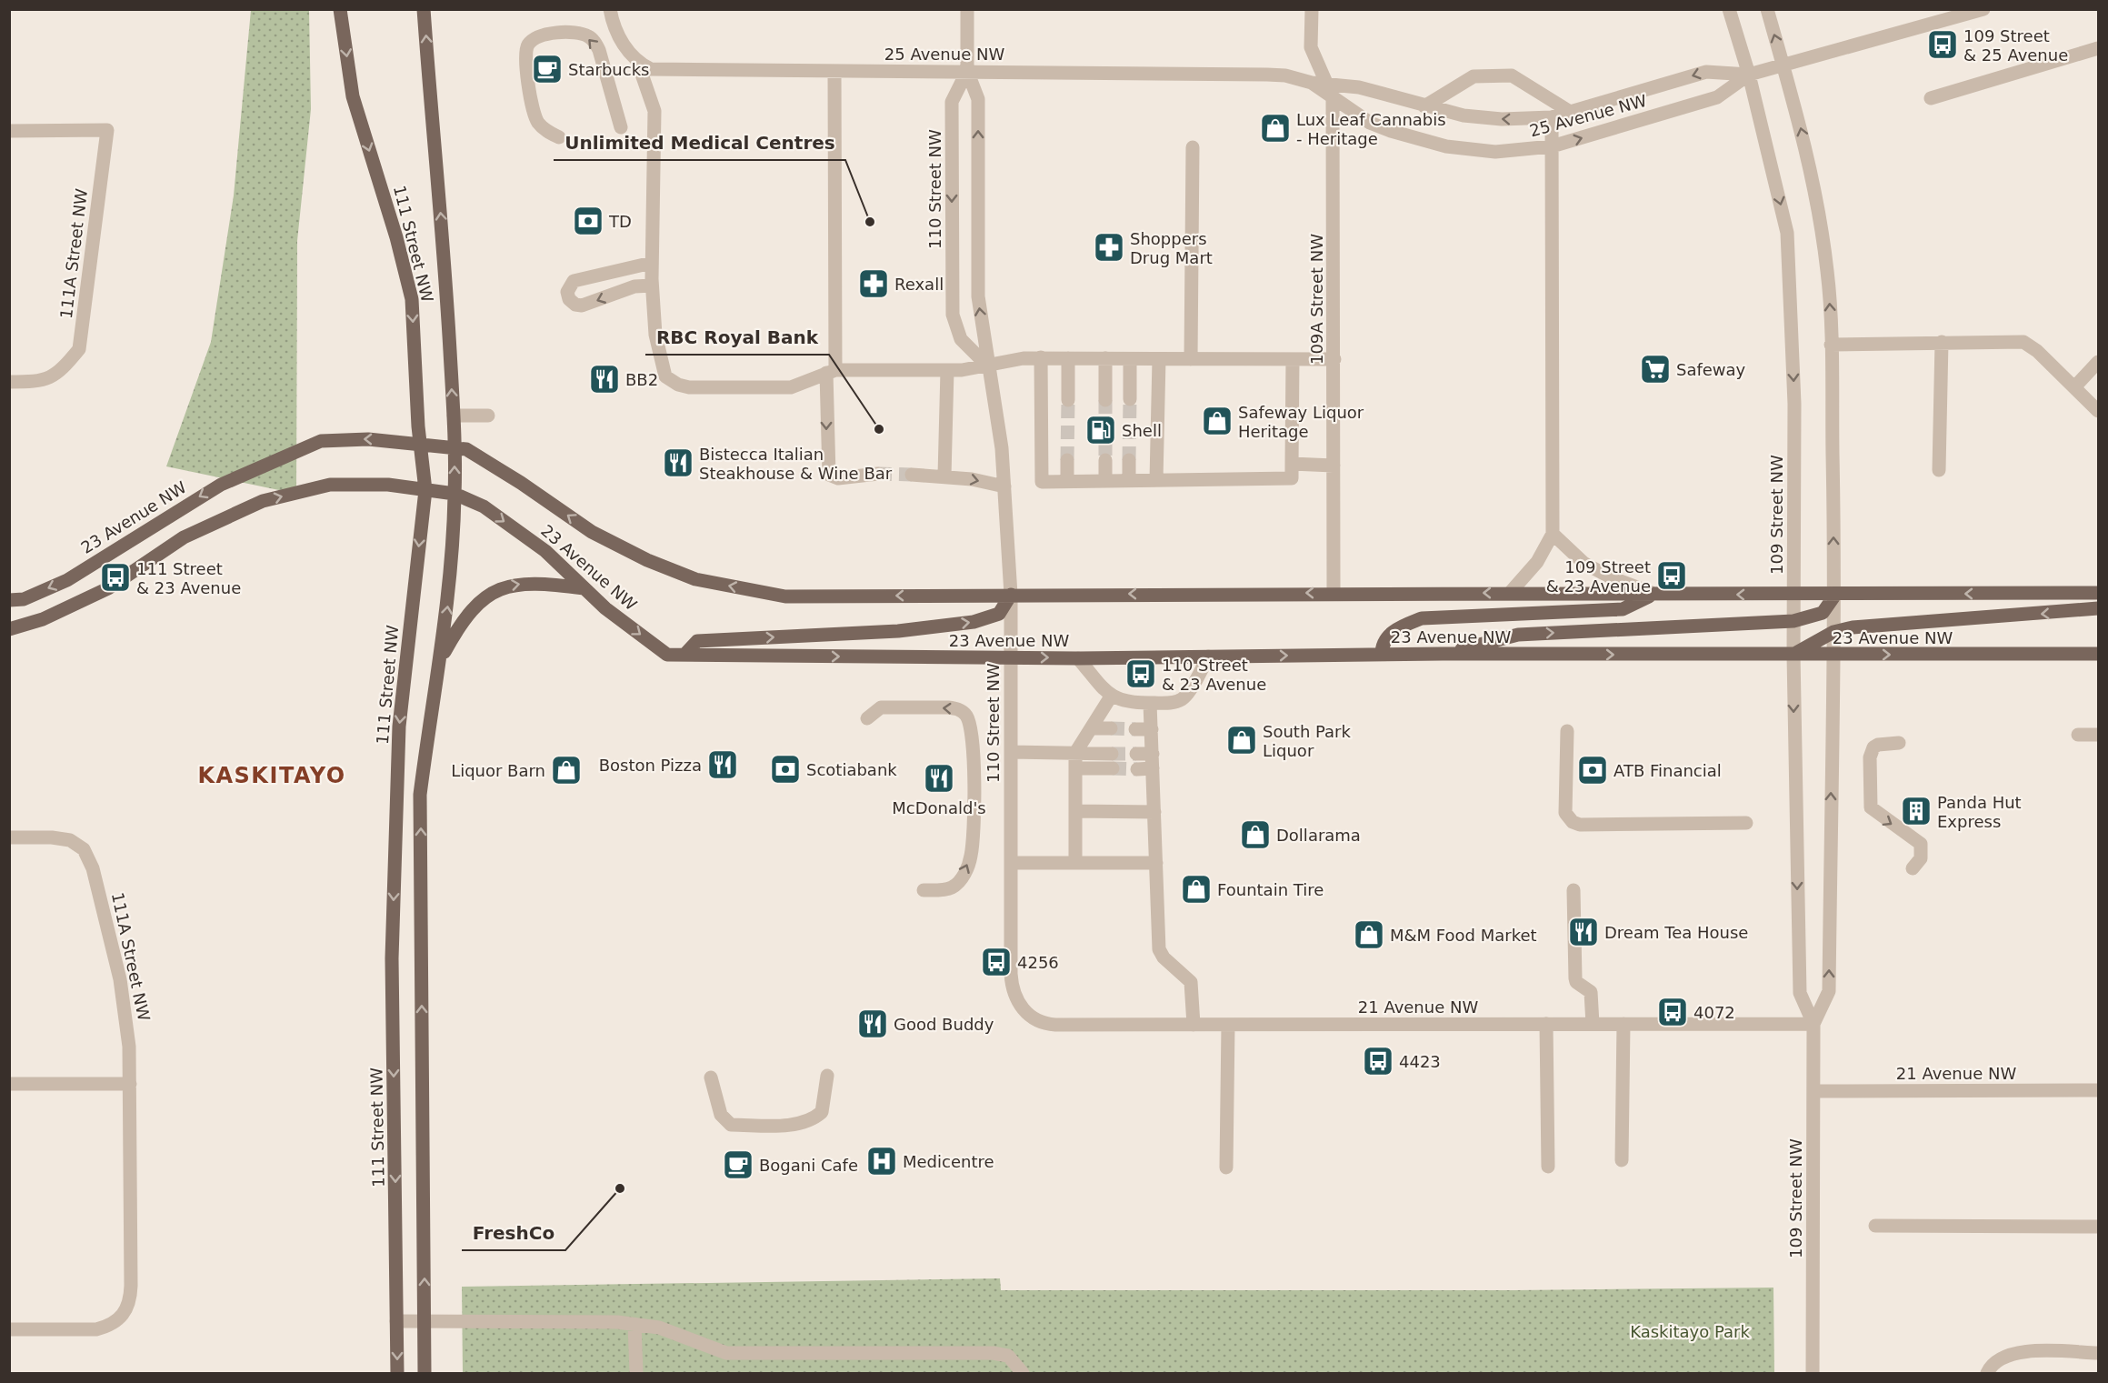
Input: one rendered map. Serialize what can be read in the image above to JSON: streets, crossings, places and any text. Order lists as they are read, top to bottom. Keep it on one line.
{"streets":{"main road":["111 Street NW","23 Avenue NW"],"street":["25 Avenue NW","110 Street NW","111A Street NW","109A Street NW","109 Street NW","21 Avenue NW"]},"crossings":[["25 Avenue NW","110 Street NW"],["25 Avenue NW","109A Street NW"],["25 Avenue NW","109 Street NW"],["110 Street NW","23 Avenue NW"],["110 Street NW","21 Avenue NW"],["111 Street NW","23 Avenue NW"],["109A Street NW","23 Avenue NW"],["109 Street NW","23 Avenue NW"],["109 Street NW","21 Avenue NW"]],"districts":["KASKITAYO"],"parks":["Kaskitayo Park"],"places":{"bus stop":["109 Street & 25 Avenue","109 Street & 23 Avenue","111 Street & 23 Avenue","110 Street & 23 Avenue","4256","4072","4423"],"cafe":["Starbucks","Bogani Cafe"],"shop":["Lux Leaf Cannabis - Heritage","Safeway Liquor Heritage","South Park Liquor","Liquor Barn","Dollarama","Fountain Tire","M&M Food Market"],"bank":["TD","Scotiabank","ATB Financial"],"other":["Unlimited Medical Centres","RBC Royal Bank","FreshCo"],"pharmacy":["Shoppers Drug Mart","Rexall"],"supermarket":["Safeway"],"restaurant":["BB2","Bistecca Italian Steakhouse & Wine Bar","Boston Pizza","McDonald's","Dream Tea House","Good Buddy"],"fuel station":["Shell"],"building":["Panda Hut Express"],"hospital":["Medicentre"]}}
